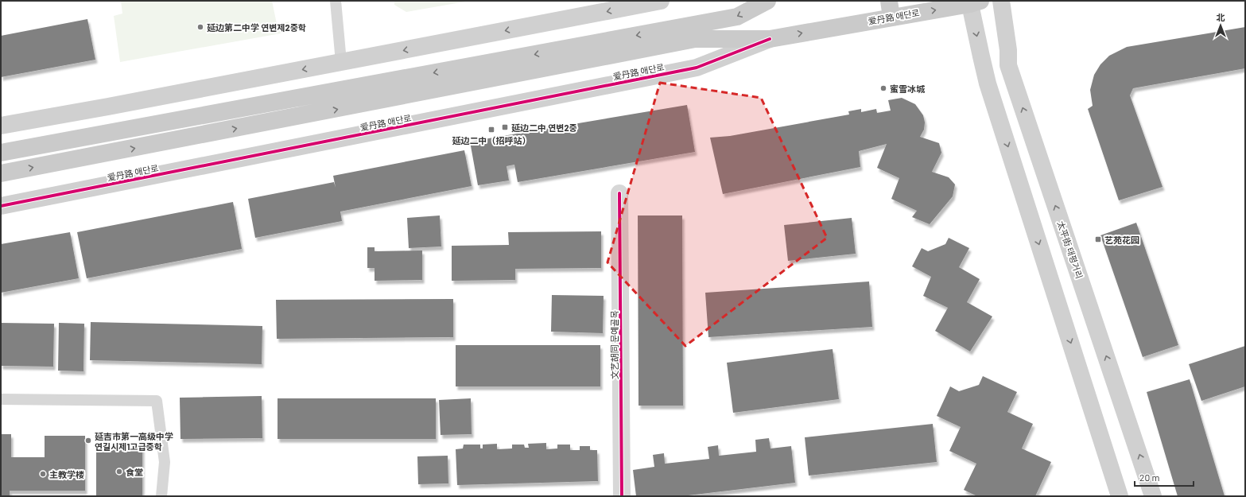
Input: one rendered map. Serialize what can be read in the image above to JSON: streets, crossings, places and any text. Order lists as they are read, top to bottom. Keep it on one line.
{"streets":{"main road":["爱丹路 애단로"],"street":["太平街 태평거리","文艺胡同 문예골목"]},"places":{"other":["延边第二中学 연변제2중학","蜜雪冰城","延吉市第一高级中学 연길시제1고급중학","食堂","主教学楼"],"transit":["延边二中 연변2중","延边二中（招呼站）","艺苑花园"]},"scale_bar":"20 m","north":"top"}
